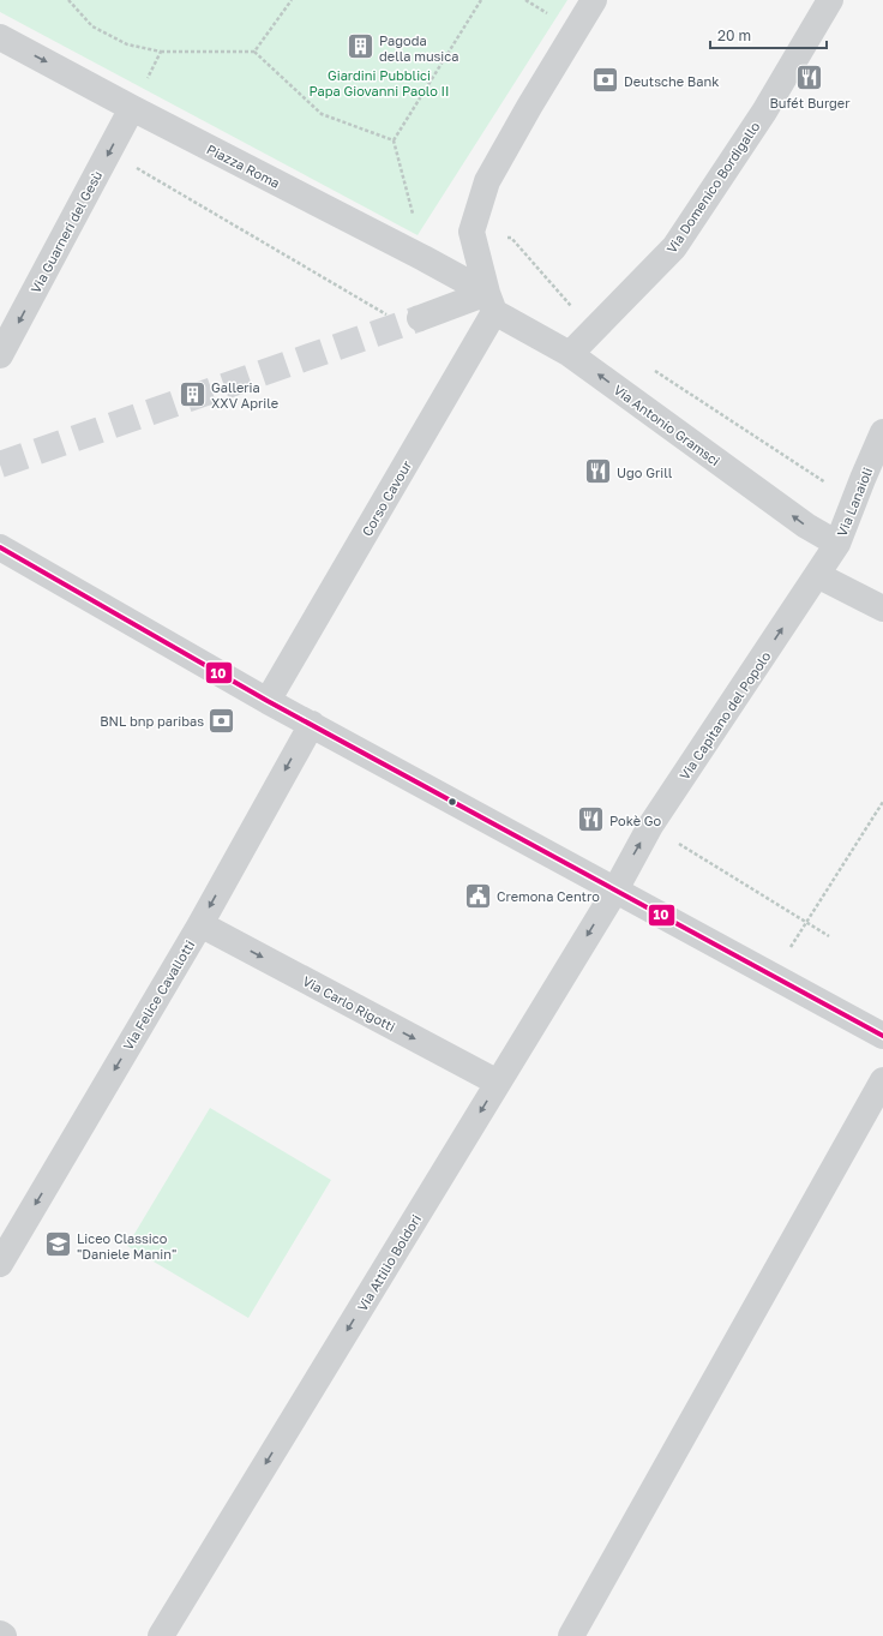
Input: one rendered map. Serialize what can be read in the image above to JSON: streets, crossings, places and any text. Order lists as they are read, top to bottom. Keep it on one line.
{"streets":{"street":["Piazza Roma","Via Domenico Bordigallo","Via Guarneri del Gesù","Via Antonio Gramsci","Corso Cavour","Via Lanaioli","Via Capitano del Popolo","Via Felice Cavallotti","Via Carlo Rigotti","Via Attilio Boldori"]},"crossings":[["Piazza Roma","Via Guarneri del Gesù"],["Piazza Roma","Via Antonio Gramsci"],["Piazza Roma","Corso Cavour"],["Via Domenico Bordigallo","Via Antonio Gramsci"],["Via Antonio Gramsci","Corso Cavour"],["Via Antonio Gramsci","Via Lanaioli"],["Via Antonio Gramsci","Via Capitano del Popolo"],["Via Lanaioli","Via Capitano del Popolo"],["Via Capitano del Popolo","Via Attilio Boldori"],["Via Felice Cavallotti","Via Carlo Rigotti"],["Via Carlo Rigotti","Via Attilio Boldori"]],"one_way":["Via Guarneri del Gesù","Via Antonio Gramsci","Via Capitano del Popolo","Via Felice Cavallotti","Via Attilio Boldori"],"parks":["Giardini Pubblici Papa Giovanni Paolo II"],"places":{"building":["Pagoda della musica","Galleria XXV Aprile"],"restaurant":["Bufét Burger","Ugo Grill","Pokè Go"],"bank":["Deutsche Bank","BNL bnp paribas"],"public building":["Cremona Centro"],"school or university":["Liceo Classico \"Daniele Manin\""]},"lines":["transit line 10"],"scale_bar":"20 m"}
